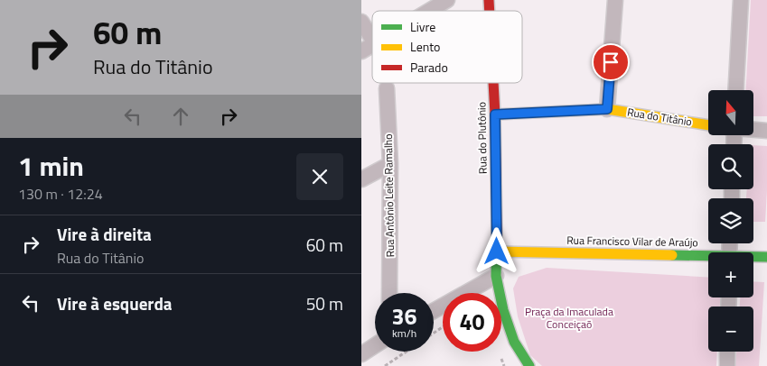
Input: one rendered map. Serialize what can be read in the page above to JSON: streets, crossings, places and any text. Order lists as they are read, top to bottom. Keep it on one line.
{"streets":{"street":["Rua do Titânio","Rua do Plutônio","Rua Antônio Leite Ramalho","Rua Francisco Vilar de Araújo"]},"crossings":[["Rua do Titânio","Rua do Plutônio"],["Rua do Plutônio","Rua Francisco Vilar de Araújo"]],"parks":["Praça da Imaculada Conceiçaõ"],"legend":["Livre","Lento","Parado"],"north":"top","page":{"turn":["60 m","Rua do Titânio"],"map_buttons":["+","−"],"heading":["1 min","130 m · 12:24"],"list":[{"name":"Vire à direita","note":"Rua do Titânio","value":"60 m"},{"name":"Vire à esquerda","value":"50 m"}],"speed":"36 km/h","limit":"40"}}
